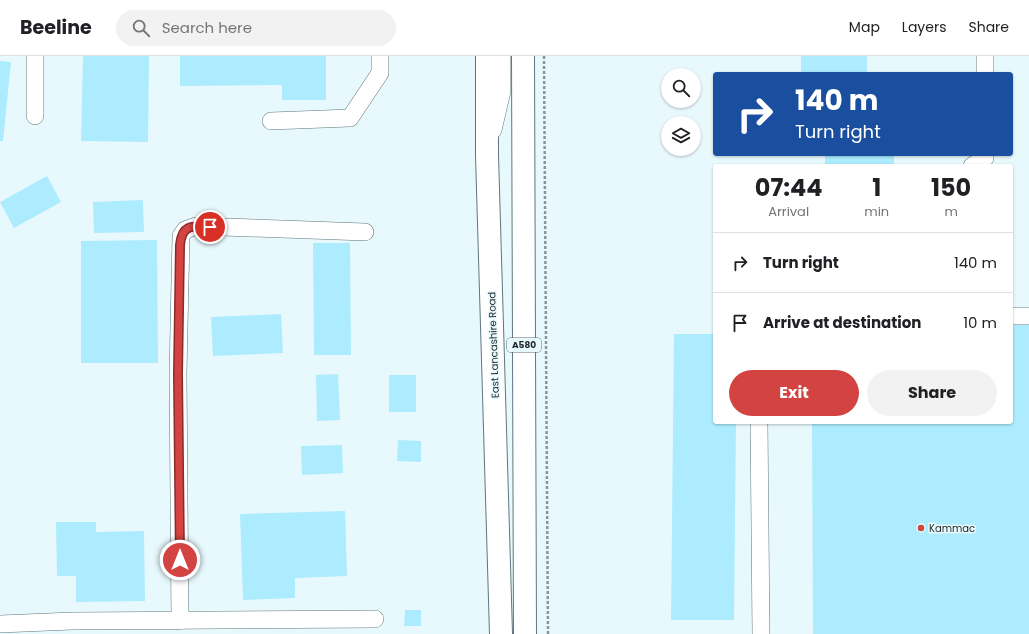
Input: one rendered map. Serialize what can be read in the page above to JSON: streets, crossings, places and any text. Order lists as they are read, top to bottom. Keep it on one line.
{"streets":{"highway":["East Lancashire Road","A580"]},"places":["Kammac"],"page":{"header":"Beeline","search":"Search here","nav":["Map","Layers","Share"],"turn":["140 m","Turn right"],"eta":["07:44","Arrival","1","min","150","m"],"list":[{"name":"Turn right","value":"140 m"},{"name":"Arrive at destination","value":"10 m"}],"buttons":["Exit","Share"]}}
